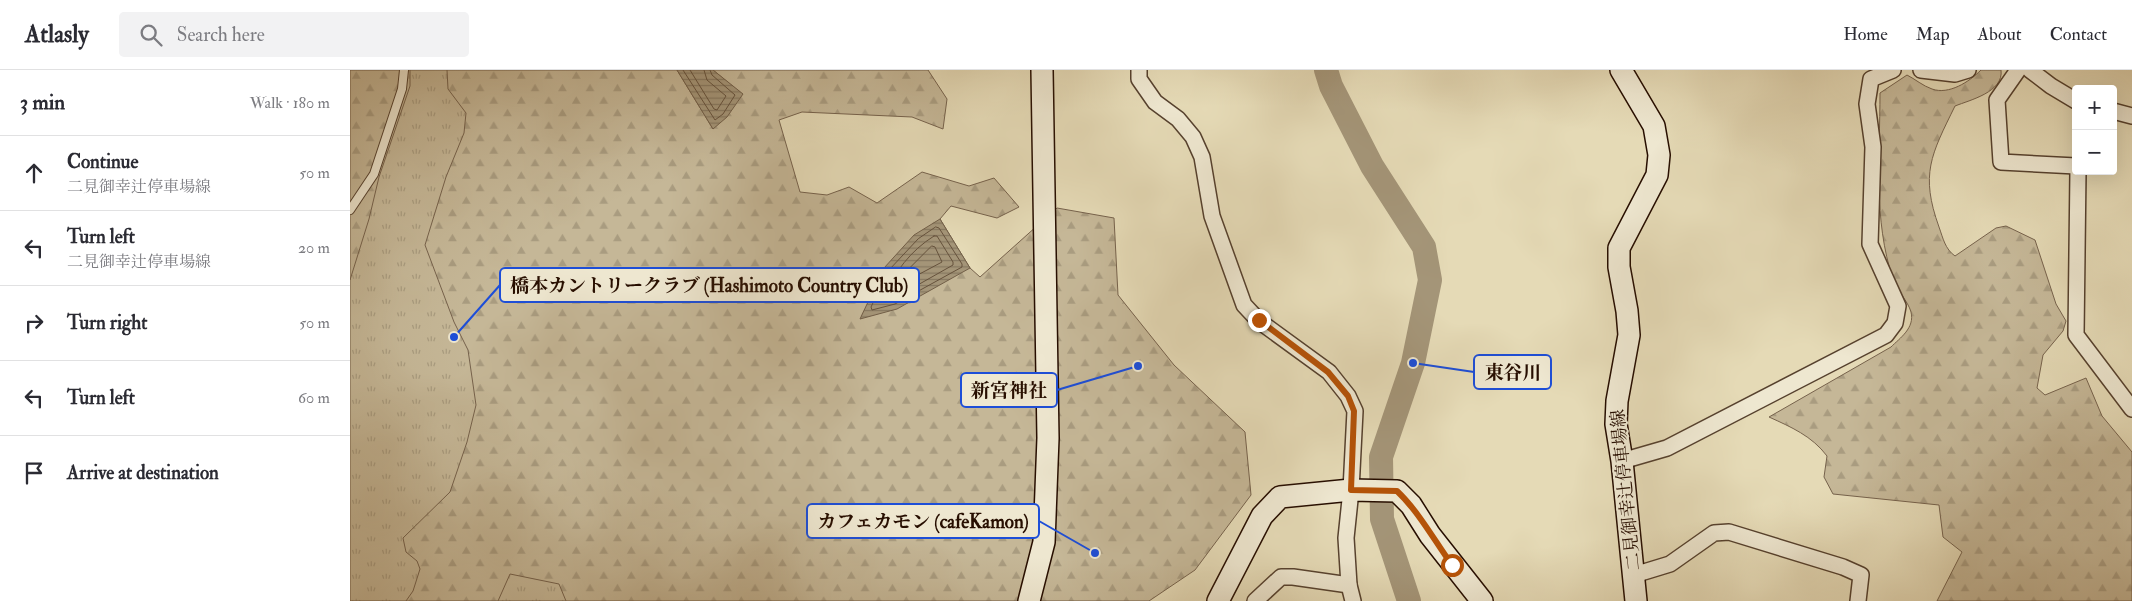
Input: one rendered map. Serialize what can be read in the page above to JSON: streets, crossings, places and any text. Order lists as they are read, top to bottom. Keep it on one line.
{"streets":{"main road":["二見御幸辻停車場線"]},"places":["橋本カントリークラブ (Hashimoto Country Club)","東谷川","新宮神社","カフェカモン (cafeKamon)"],"page":{"header":"Atlasly","search":"Search here","nav":["Home","Map","About","Contact"],"heading":["3 min","Walk · 180 m"],"map_buttons":["+","−"],"list":[["Continue","二見御幸辻停車場線","50 m"],["Turn left","二見御幸辻停車場線","20 m"],["Turn right","50 m"],["Turn left","60 m"],"Arrive at destination"]}}
